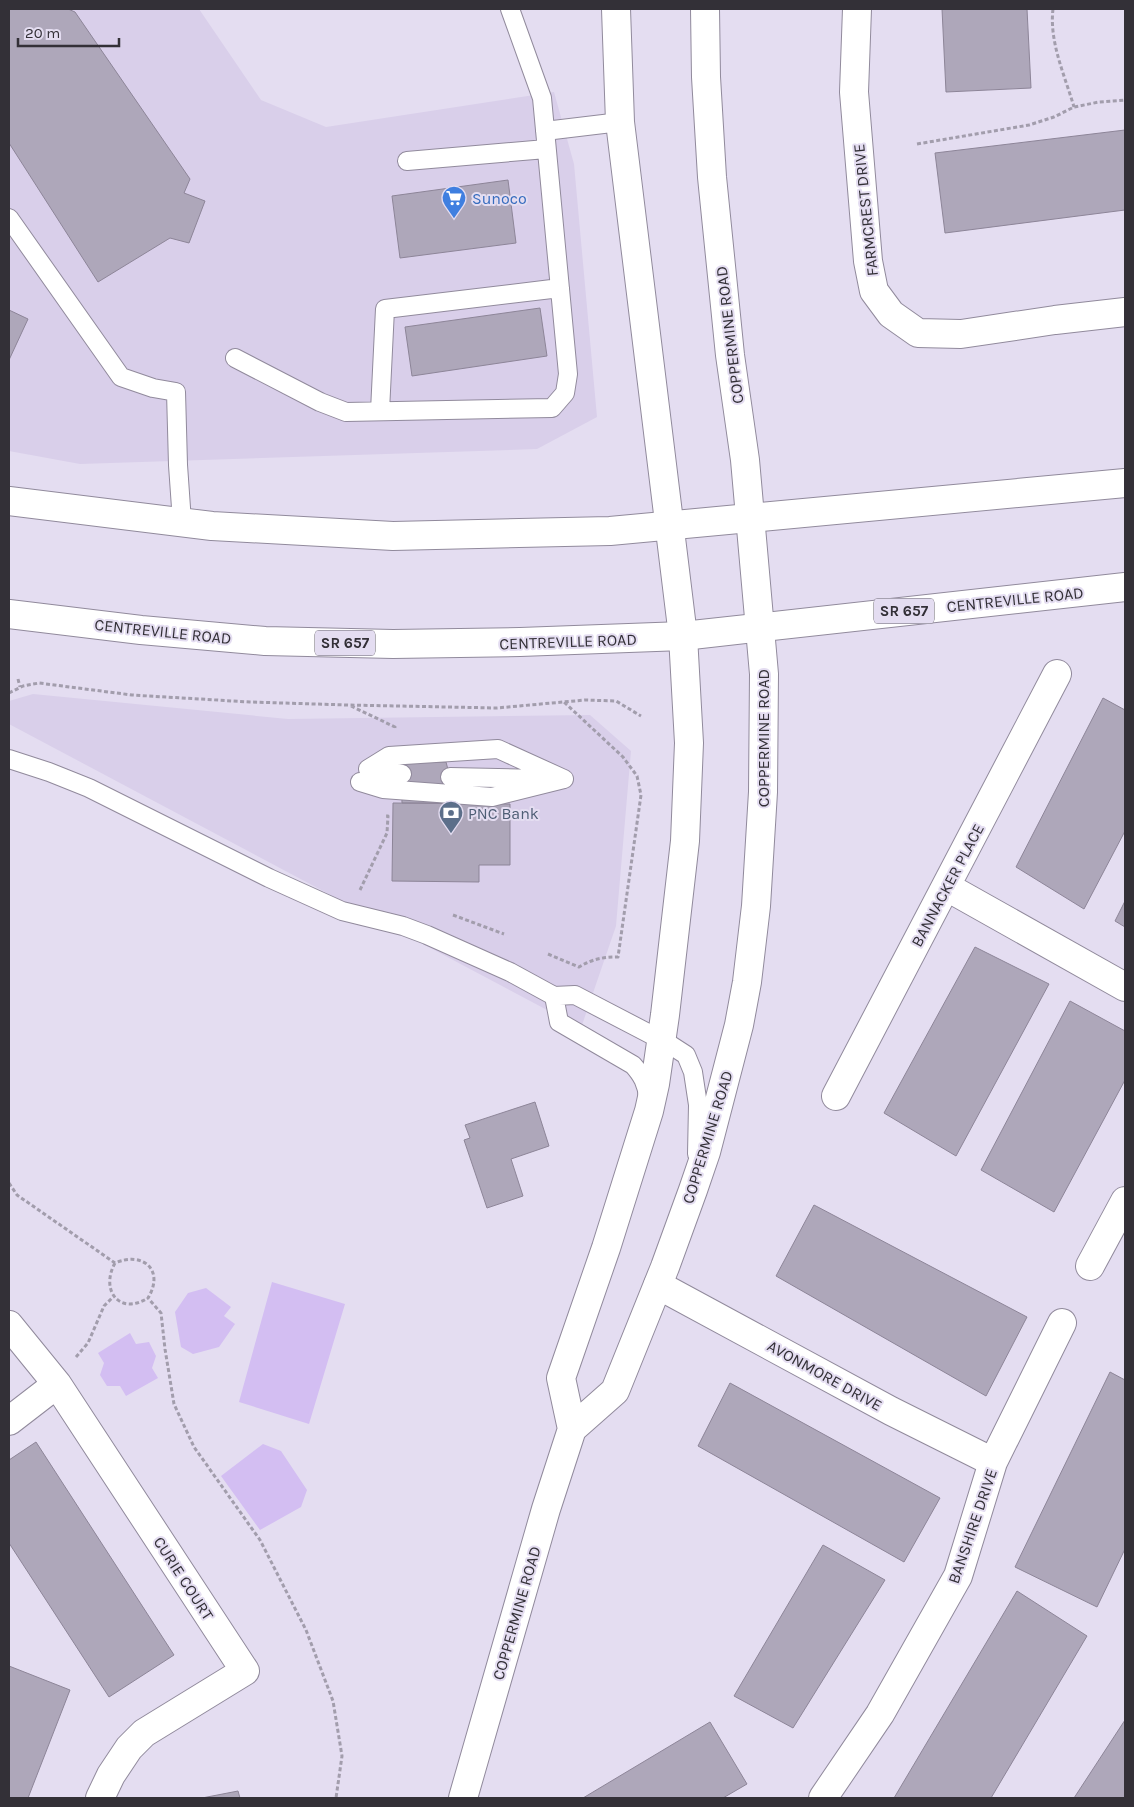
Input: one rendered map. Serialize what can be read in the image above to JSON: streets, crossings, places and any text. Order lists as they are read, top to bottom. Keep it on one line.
{"streets":{"street":["FARMCREST DRIVE","COPPERMINE ROAD","CENTREVILLE ROAD","SR 657","BANNACKER PLACE","AVONMORE DRIVE","BANSHIRE DRIVE","CURIE COURT"]},"crossings":[["COPPERMINE ROAD","CENTREVILLE ROAD"],["COPPERMINE ROAD","AVONMORE DRIVE"],["AVONMORE DRIVE","BANSHIRE DRIVE"]],"places":{"supermarket":["Sunoco"],"bank":["PNC Bank"]},"scale_bar":"20 m"}
